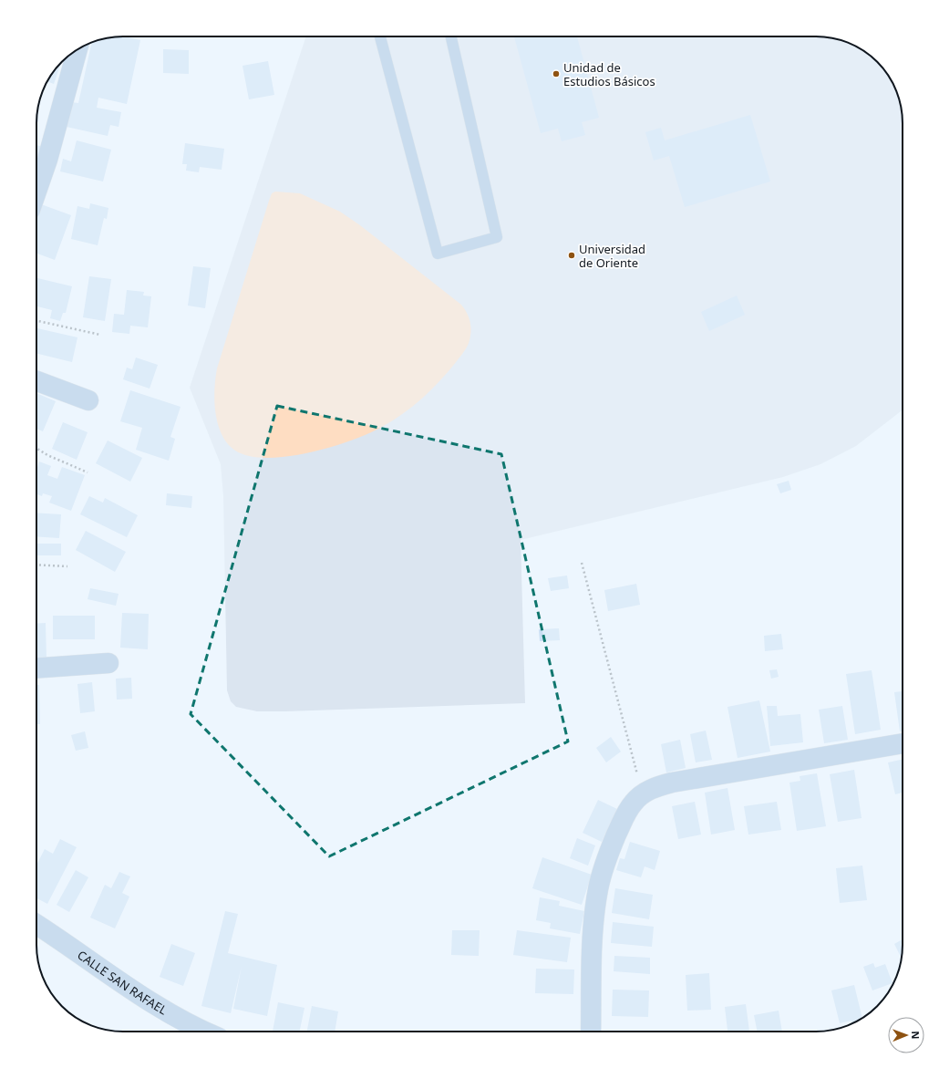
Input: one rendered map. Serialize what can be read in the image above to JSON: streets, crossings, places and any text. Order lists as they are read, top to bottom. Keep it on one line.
{"streets":{"street":["CALLE SAN RAFAEL"]},"places":["Unidad de Estudios Básicos","Universidad de Oriente"],"north":"right"}
